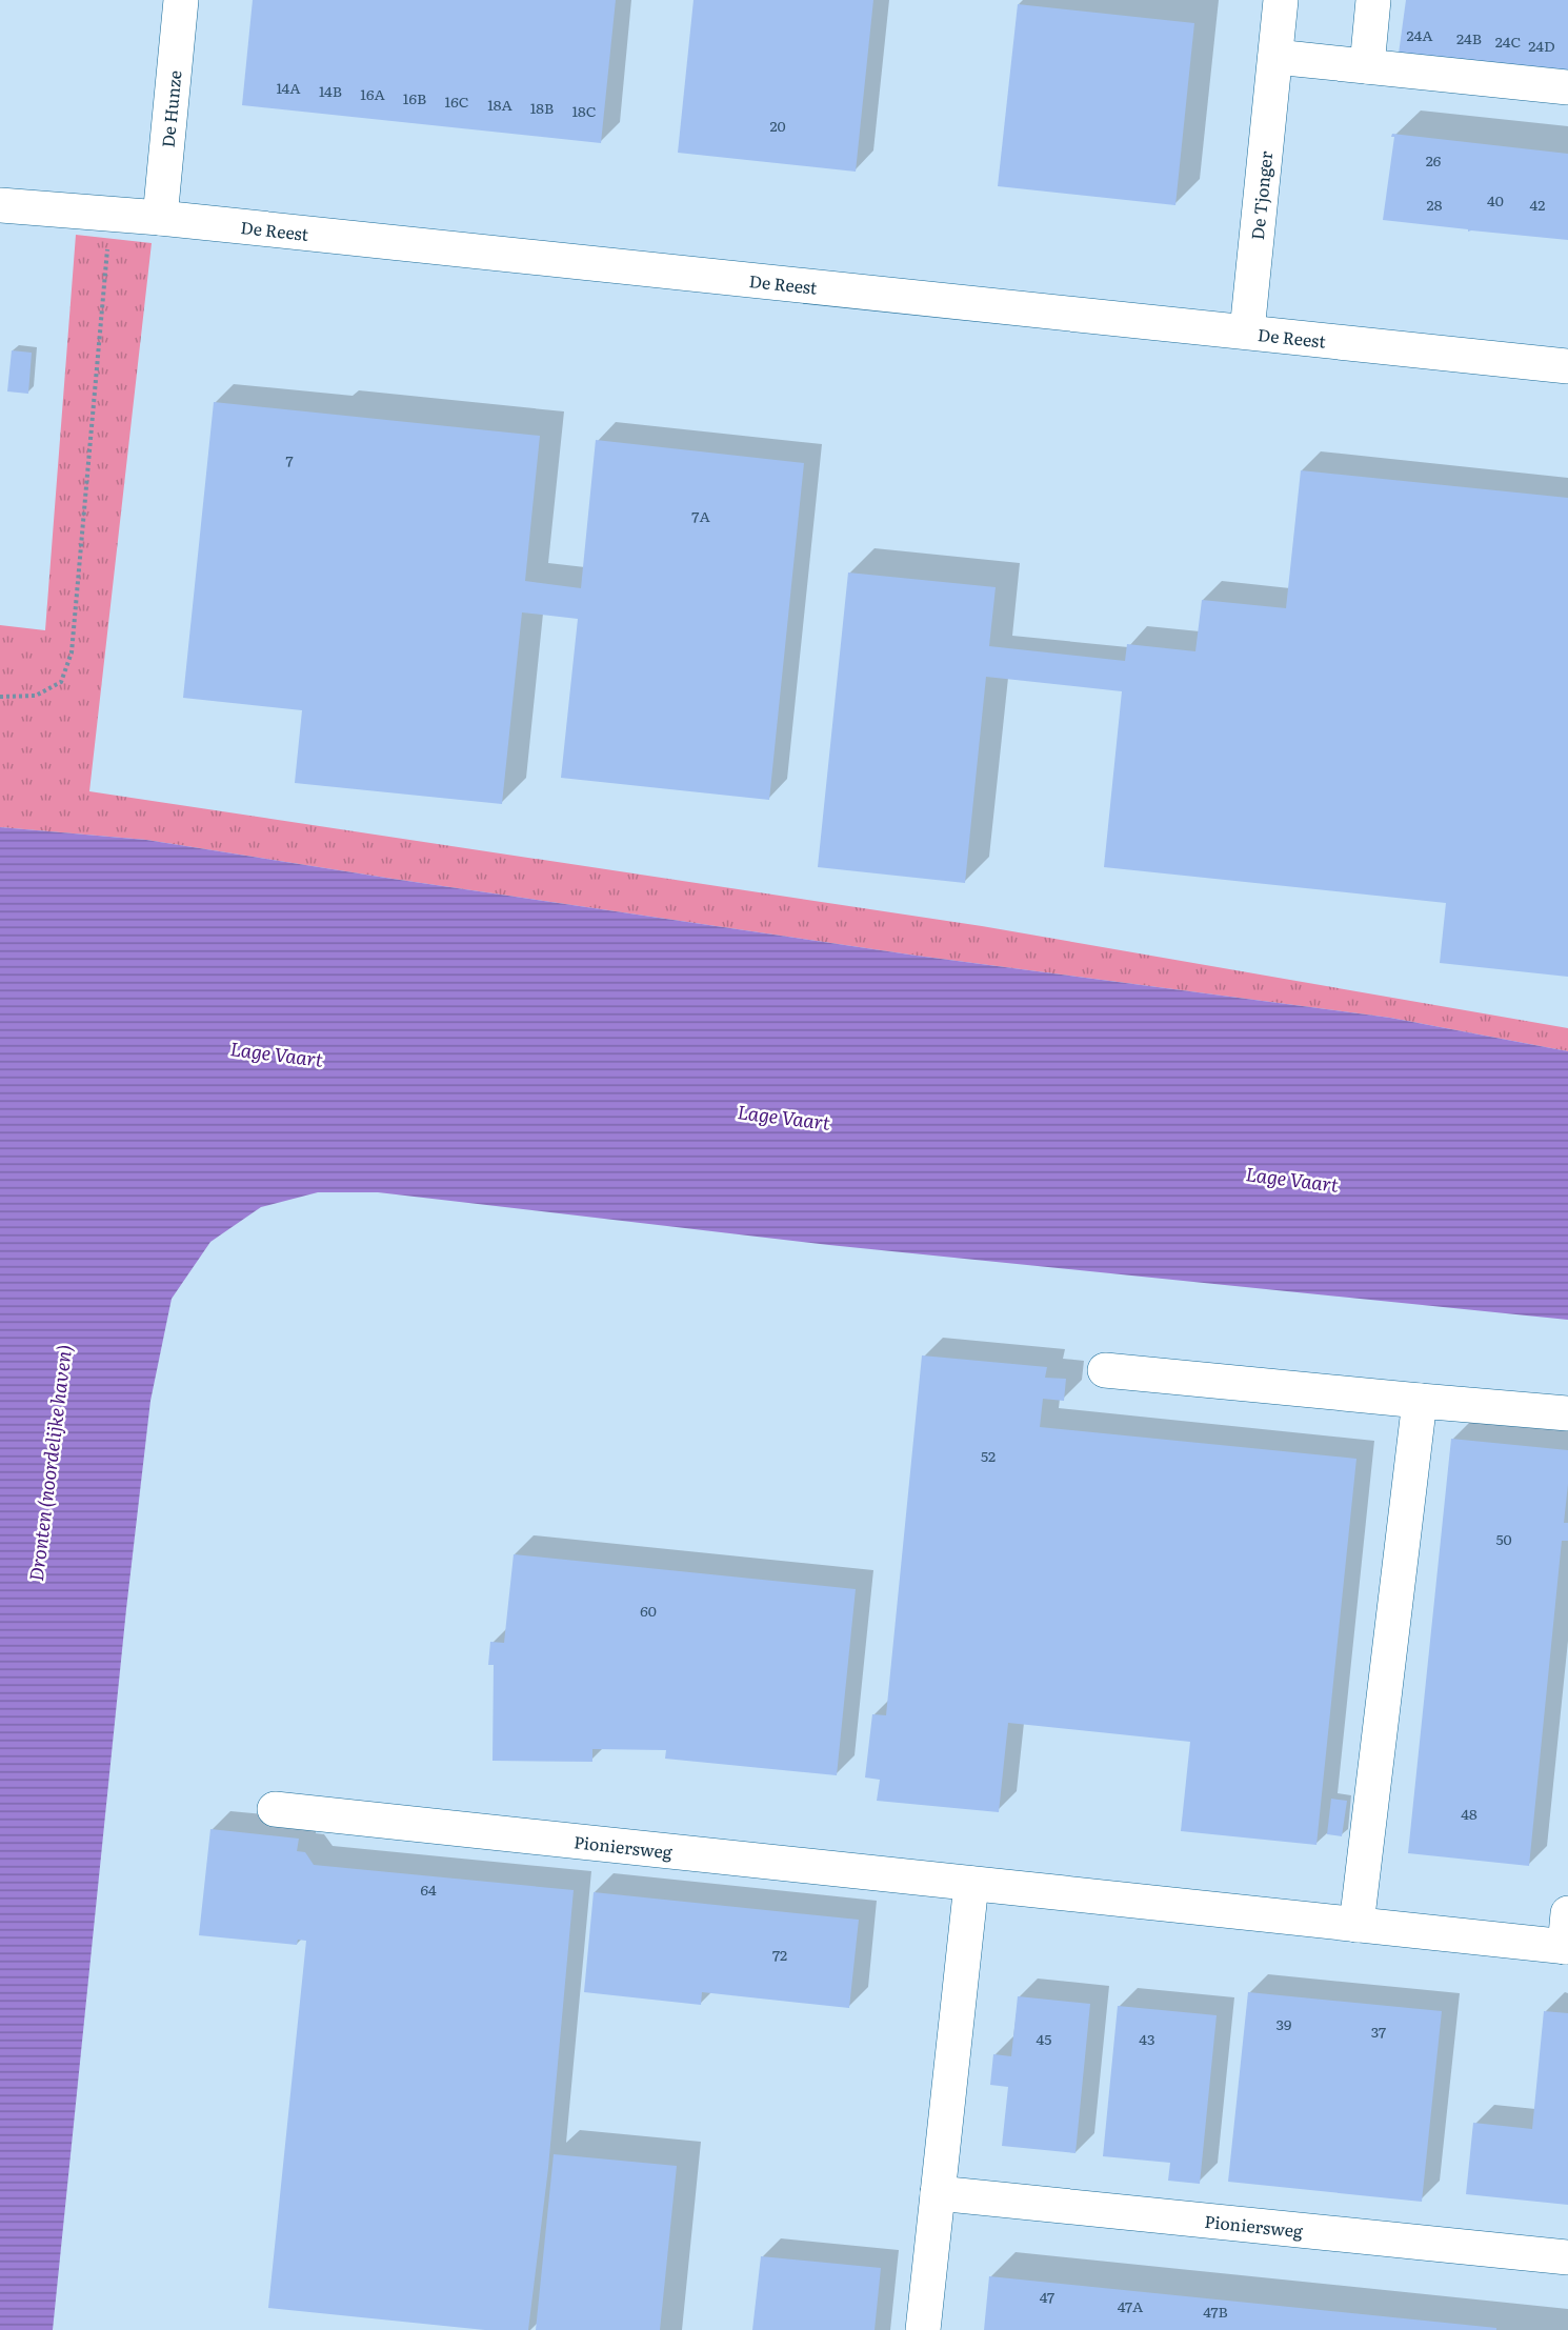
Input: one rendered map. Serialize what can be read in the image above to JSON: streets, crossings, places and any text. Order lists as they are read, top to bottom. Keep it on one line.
{"streets":{"street":["De Hunze","De Tjonger","De Reest","Pioniersweg"]},"crossings":[["De Hunze","De Reest"],["De Tjonger","De Reest"]],"water":["Lage Vaart","Dronten (noordelijke haven)"],"house_numbers":["24A","24B","24C","24D","14A","14B","16A","16B","16C","18A","18B","18C","20","26","40","28","42","7","7A","52","50","60","48","64","72","39","37","45","43","47","47A","47B"]}
